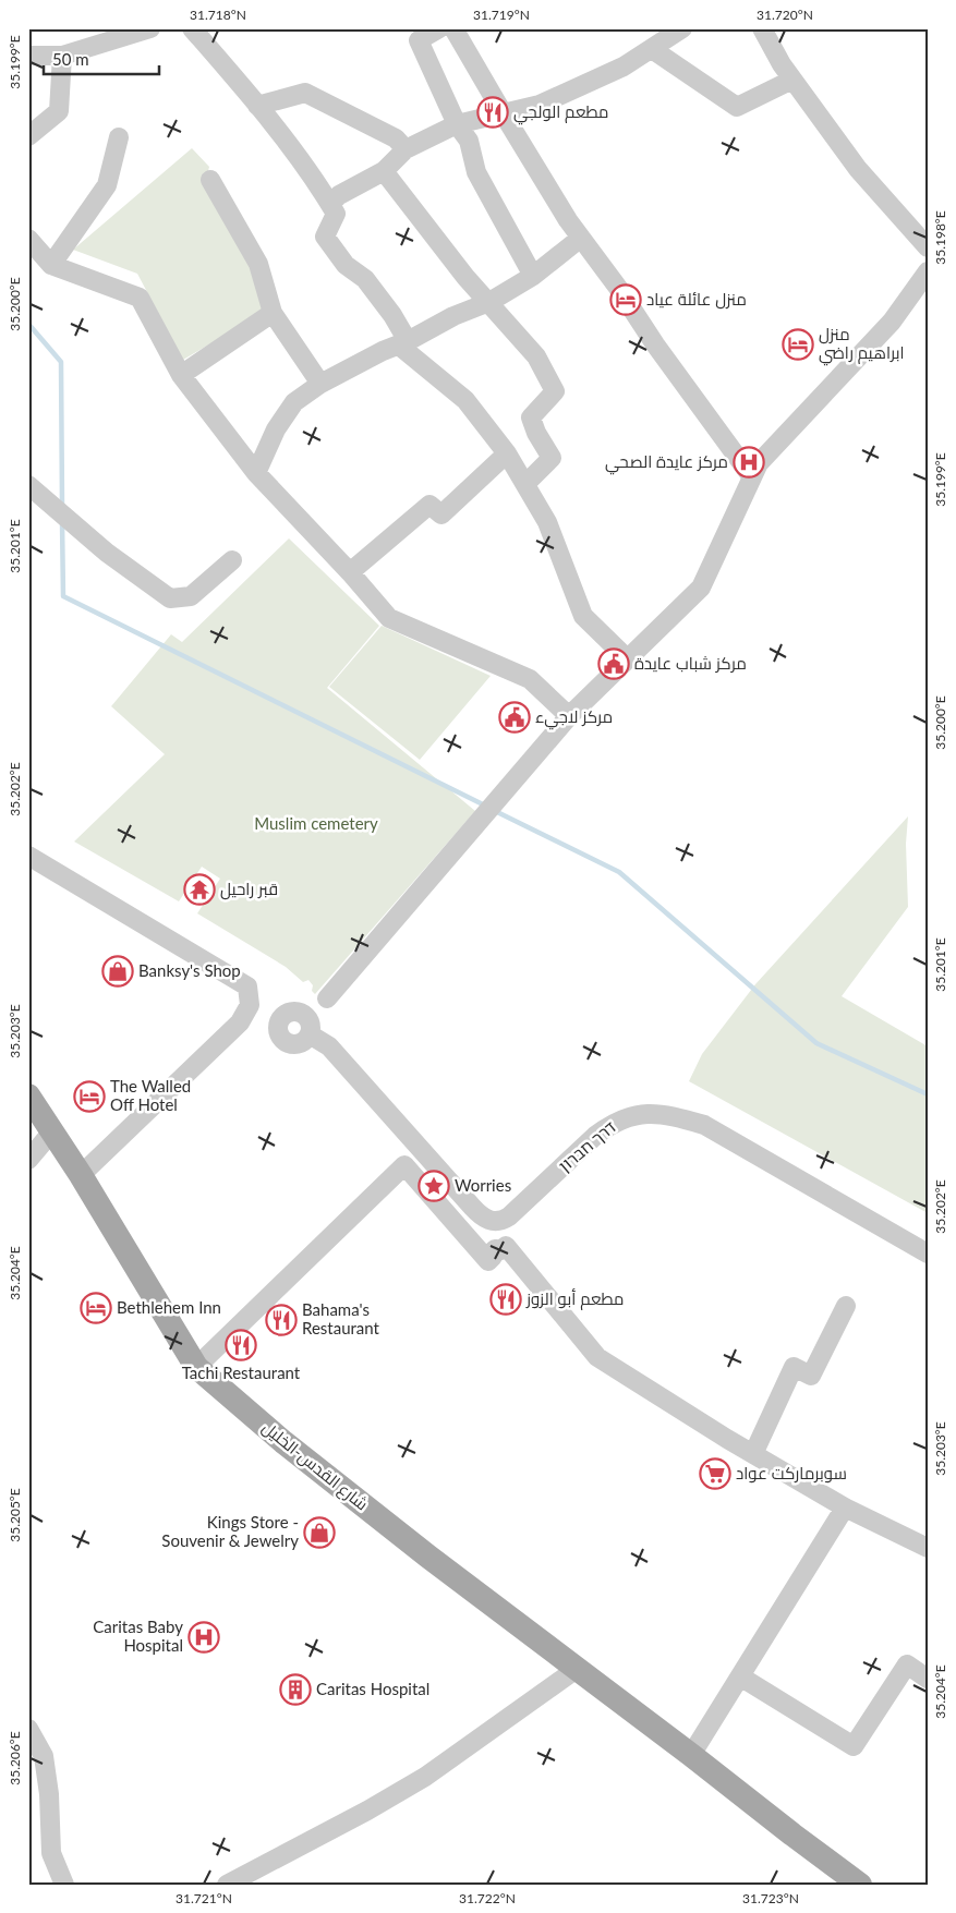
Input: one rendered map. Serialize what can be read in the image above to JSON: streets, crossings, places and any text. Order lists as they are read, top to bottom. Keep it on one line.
{"streets":{"main road":["شارع القدس-الخليل"],"street":["דרך חברון"]},"parks":["Muslim cemetery"],"places":{"restaurant":["مطعم الولجي","مطعم أبو الزوز","Bahama's Restaurant","Tachi Restaurant"],"hotel":["منزل عائلة عياد","منزل ابراهيم راضي","The Walled Off Hotel","Bethlehem Inn"],"hospital":["مركز عايدة الصحي","Caritas Baby Hospital"],"public building":["مركز شباب عايدة","مركز لاجيء"],"temple":["قبر راحيل"],"shop":["Banksy's Shop","Kings Store - Souvenir & Jewelry"],"place":["Worries"],"supermarket":["سوبرماركت عواد"],"building":["Caritas Hospital"]},"scale_bar":"50 m","coordinates":["31.718°N","31.719°N","31.720°N","35.199°E","35.198°E","35.200°E","35.201°E","35.202°E","35.203°E","35.204°E","35.205°E","35.206°E","31.721°N","31.722°N","31.723°N"]}
